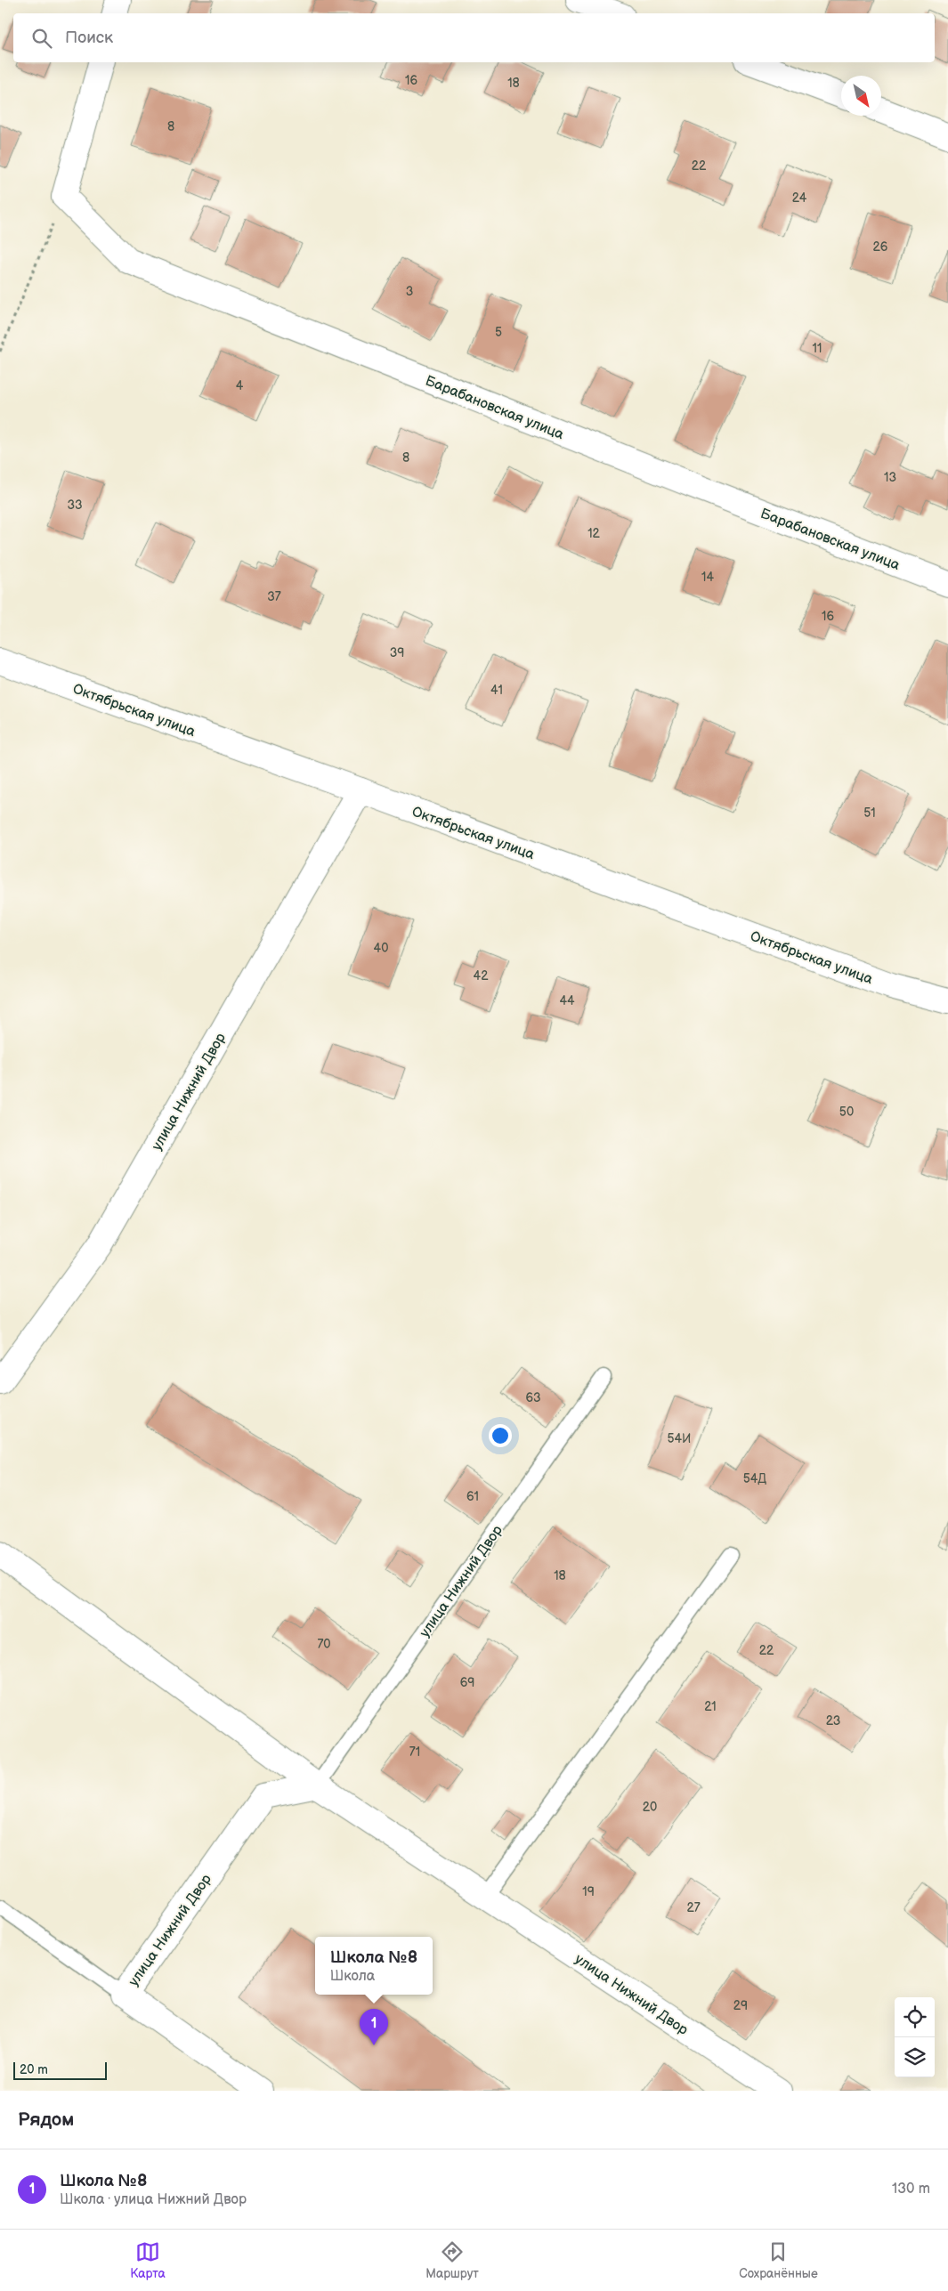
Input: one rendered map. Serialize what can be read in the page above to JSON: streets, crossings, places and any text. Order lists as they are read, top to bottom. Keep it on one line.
{"streets":{"street":["Барабановская улица","Октябрьская улица","улица Нижний Двор"]},"crossings":[["Октябрьская улица","улица Нижний Двор"]],"house_numbers":["16","18","8","22","24","26","3","5","11","4","8","13","33","12","14","37","16","39","41","51","40","42","44","50","63","54И","54Д","61","18","70","22","69","21","23","71","20","19","27","29"],"scale_bar":"20 m","north":"bottom right","page":{"search":"Поиск","popup":["Школа №8","Школа"],"pins":"1","scale":"20 m","heading":"Рядом","list":[{"mark":"1","name":"Школа №8","note":"Школа · улица Нижний Двор","value":"130 m"}],"nav":["Карта","Маршрут","Сохранённые"]}}
